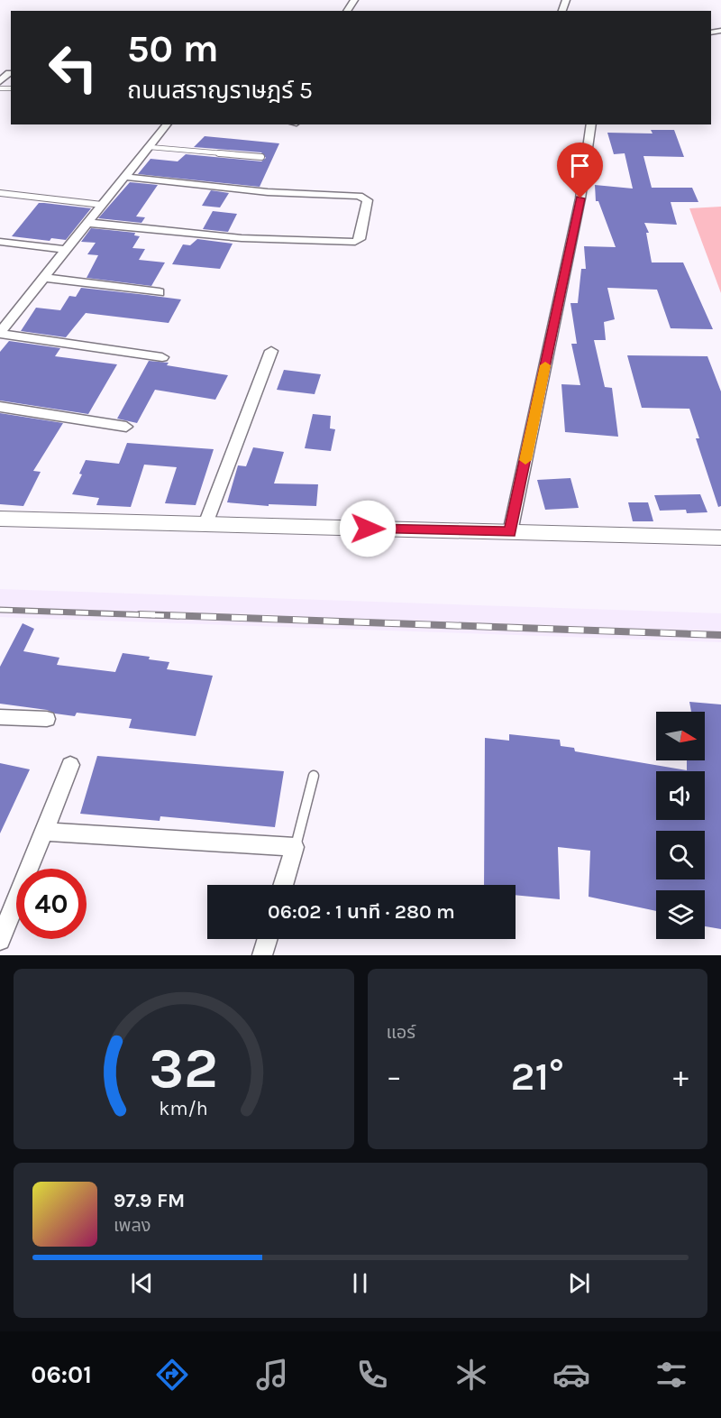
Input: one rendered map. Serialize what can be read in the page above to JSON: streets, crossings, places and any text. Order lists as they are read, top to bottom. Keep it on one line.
{"north":"right","page":{"turn":["50 m","ถนนสราญราษฎร์ 5"],"limit":"40","trip":"06:02 · 1 นาที · 280 m","tile":"แอร์","heat":["−","21°","+"],"song":["97.9 FM","เพลง"],"tabs":"06:01","gauge":["32","km/h"]}}
